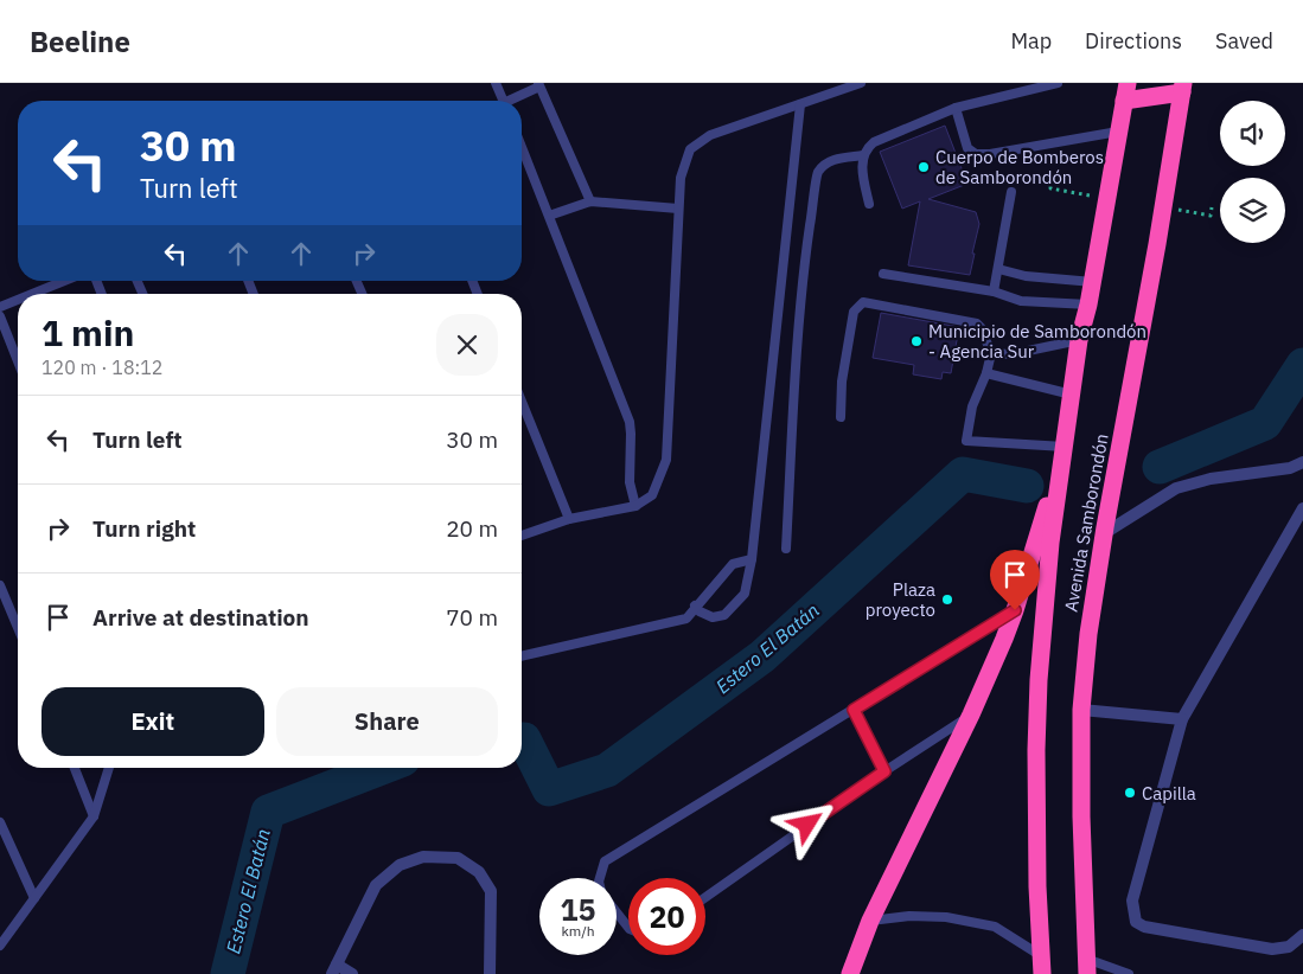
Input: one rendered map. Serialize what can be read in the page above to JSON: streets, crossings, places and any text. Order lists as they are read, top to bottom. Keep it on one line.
{"streets":{"highway":["Avenida Samborondón"]},"water":["Estero El Batán"],"places":["Cuerpo de Bomberos de Samborondón","Municipio de Samborondón - Agencia Sur","Plaza proyecto","Capilla"],"page":{"header":"Beeline","nav":["Map","Directions","Saved"],"turn":["30 m","Turn left"],"heading":["1 min","120 m · 18:12"],"list":[{"name":"Turn left","value":"30 m"},{"name":"Turn right","value":"20 m"},{"name":"Arrive at destination","value":"70 m"}],"buttons":["Exit","Share"],"speed":"15 km/h","limit":"20"}}
